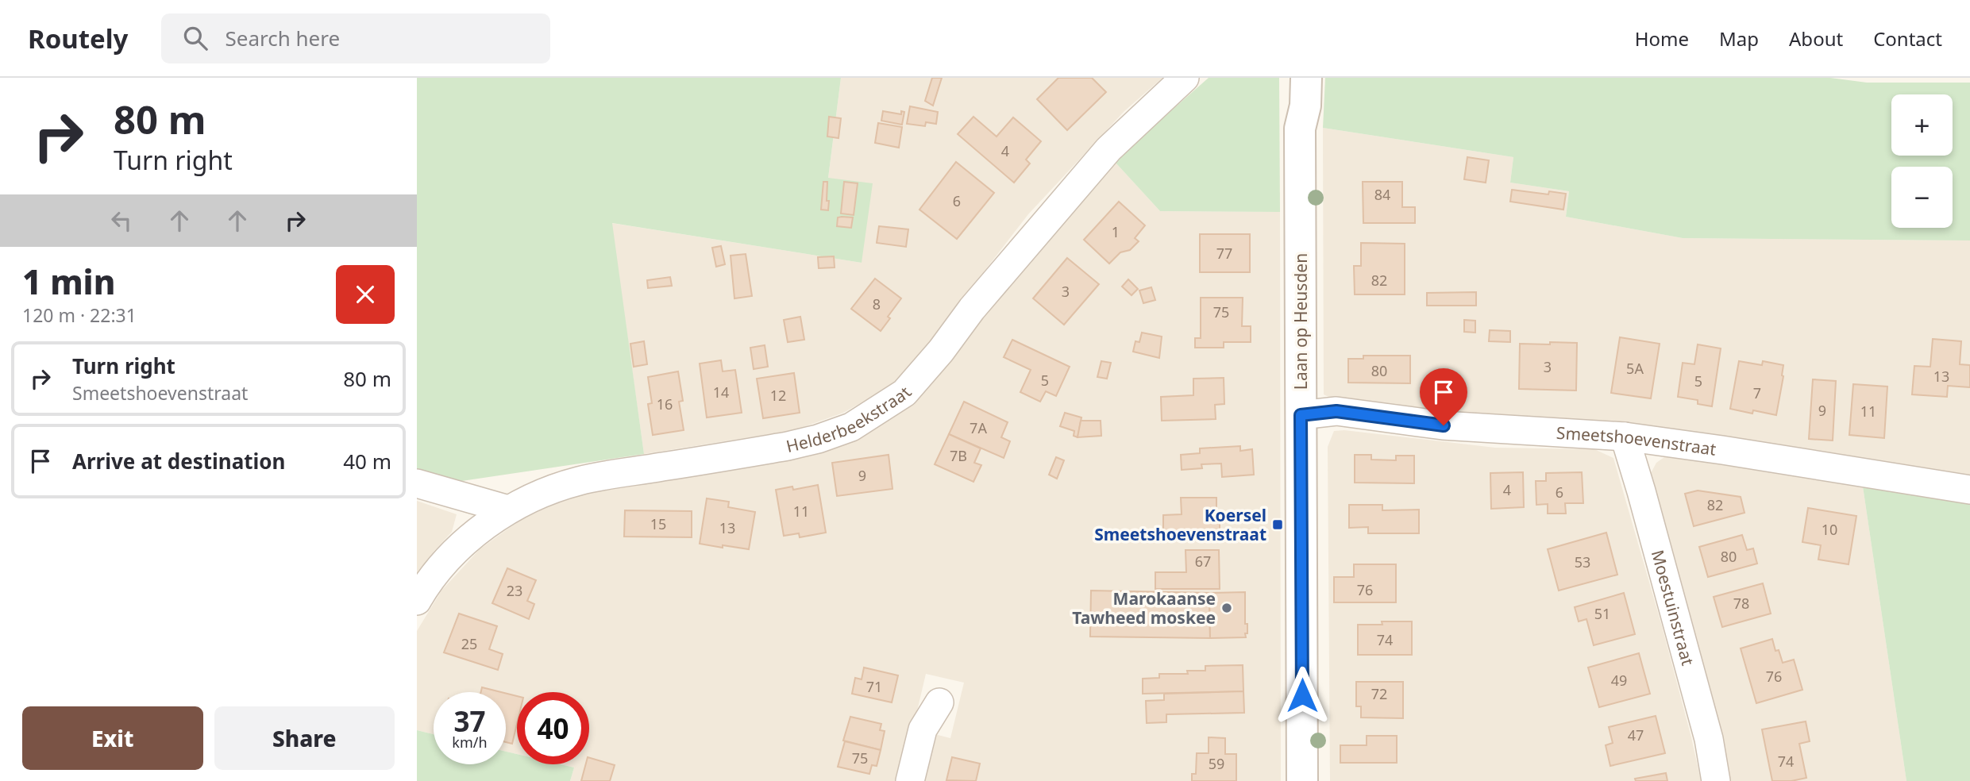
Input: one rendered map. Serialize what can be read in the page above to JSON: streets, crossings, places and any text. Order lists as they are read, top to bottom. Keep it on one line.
{"streets":{"street":["Laan op Heusden","Helderbeekstraat","Smeetshoevenstraat","Moestuinstraat"]},"crossings":[["Laan op Heusden","Smeetshoevenstraat"],["Smeetshoevenstraat","Moestuinstraat"]],"places":{"transit":["Koersel Smeetshoevenstraat"],"other":["Marokaanse Tawheed moskee"]},"house_numbers":["4","84","6","1","77","82","3","8","75","3","5A","80","13","5","5","14","7","12","16","9","11","7A","7B","9","4","6","82","11","15","13","10","80","67","53","76","23","78","51","74","25","76","49","71","72","47","75","74","59"],"page":{"header":"Routely","search":"Search here","nav":["Home","Map","About","Contact"],"turn":["80 m","Turn right"],"map_buttons":["+","−"],"heading":["1 min","120 m · 22:31"],"list":[{"name":"Turn right","note":"Smeetshoevenstraat","value":"80 m"},{"name":"Arrive at destination","value":"40 m"}],"speed":"37 km/h","limit":"40","buttons":["Exit","Share"]}}
